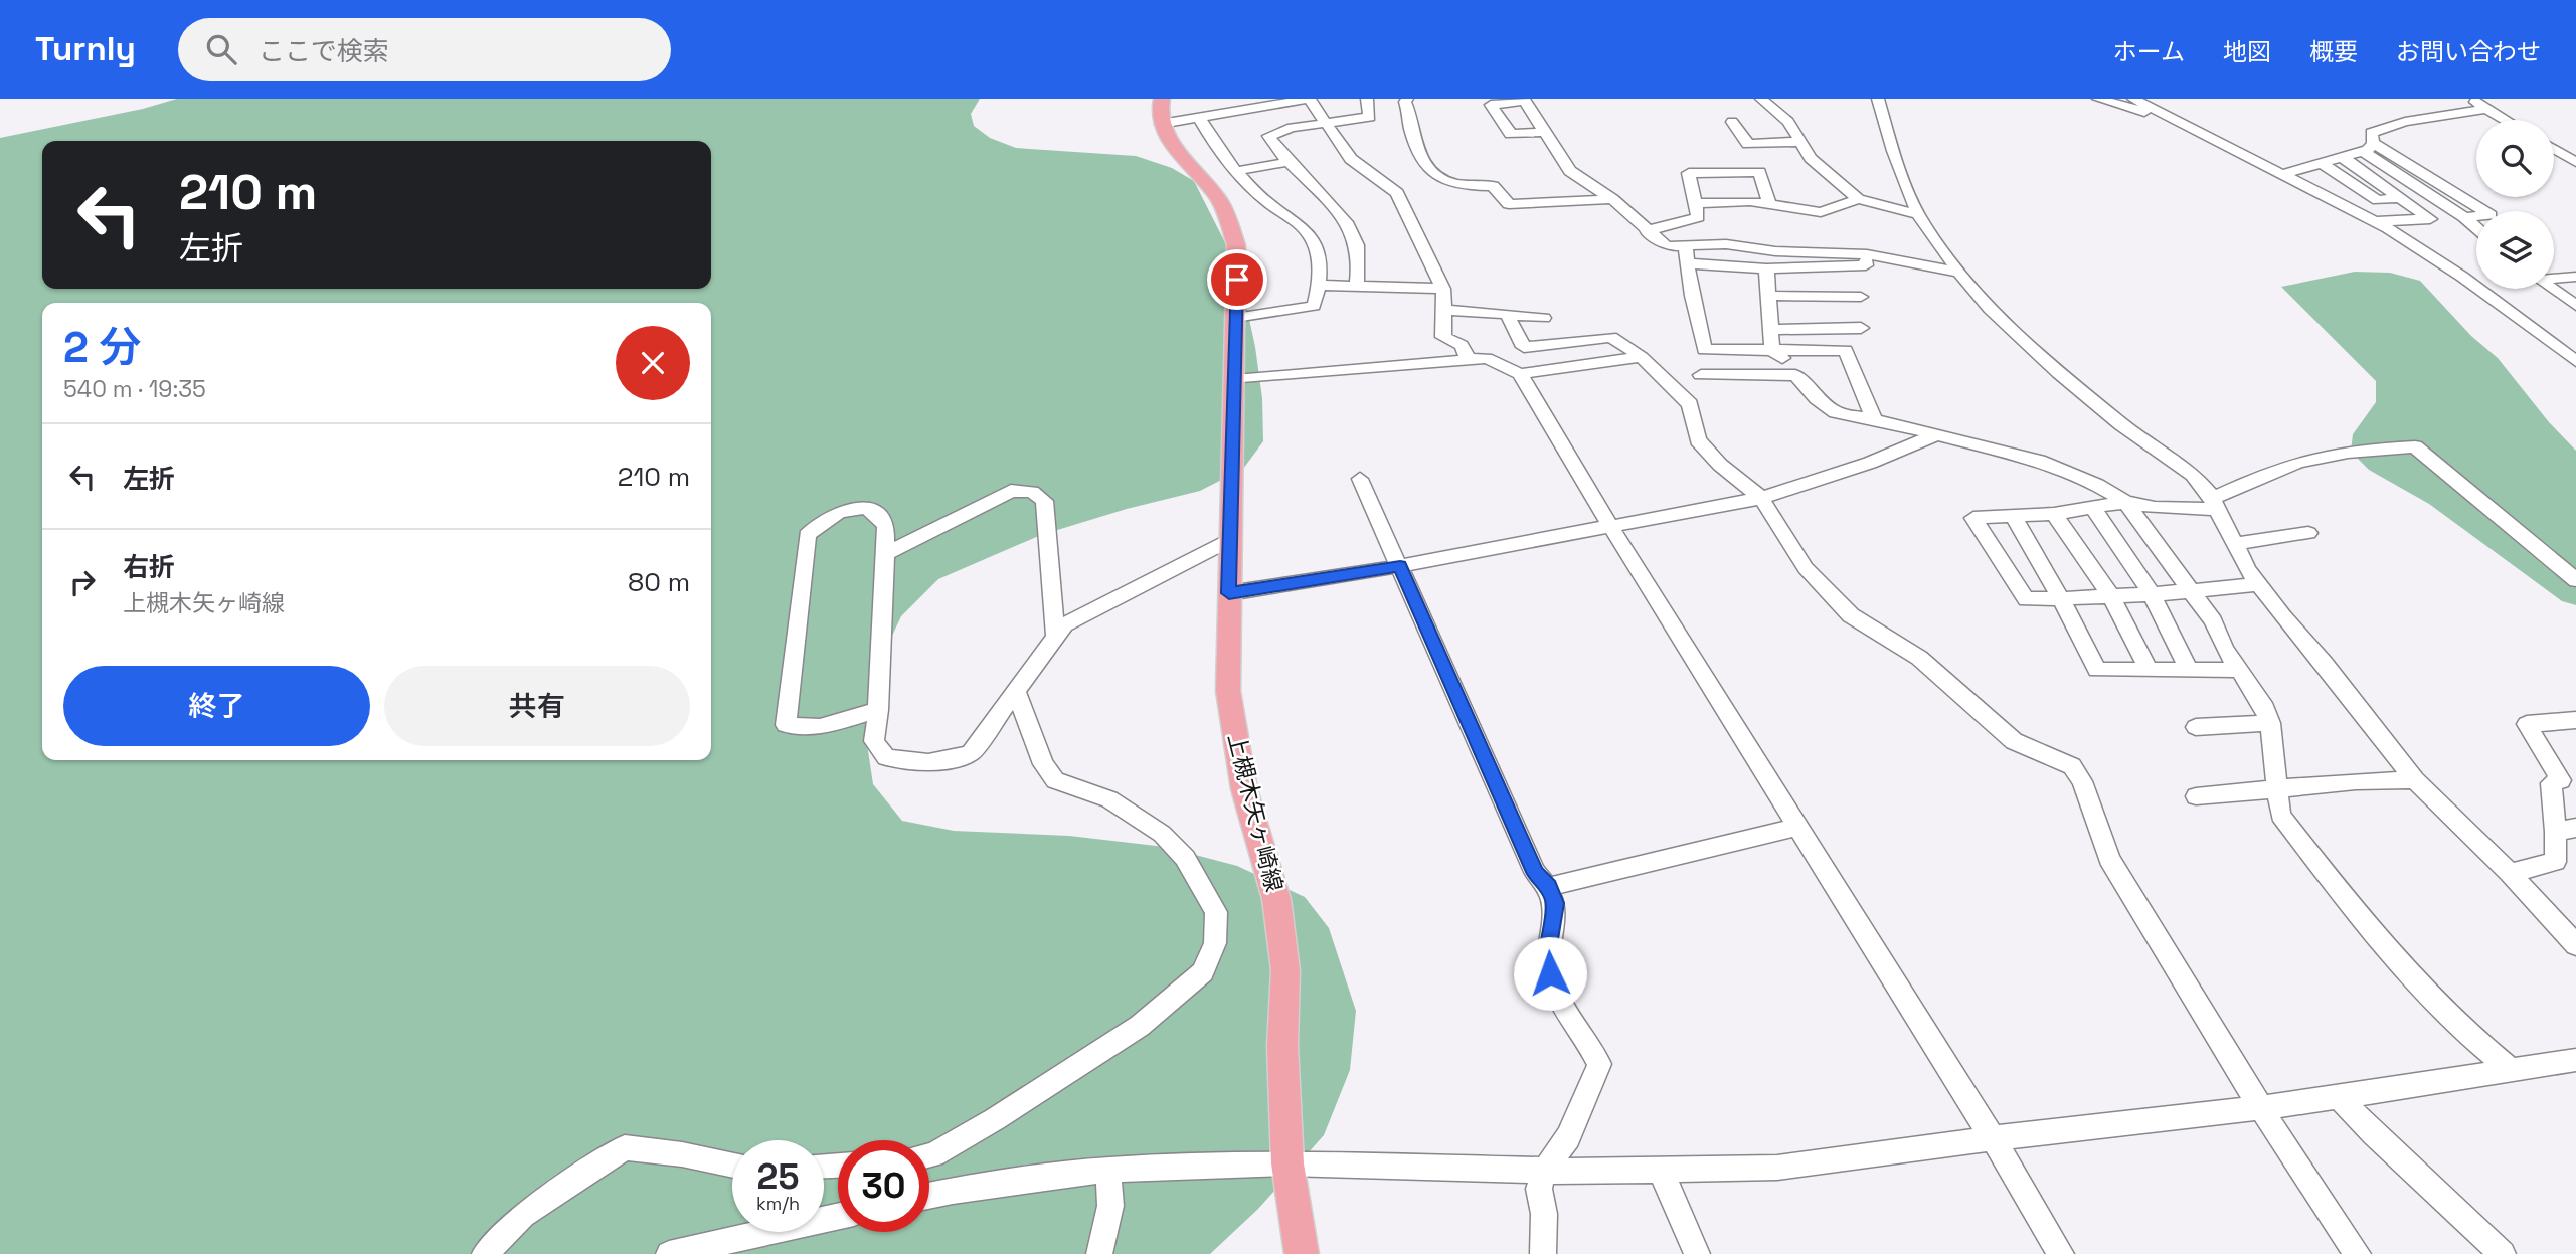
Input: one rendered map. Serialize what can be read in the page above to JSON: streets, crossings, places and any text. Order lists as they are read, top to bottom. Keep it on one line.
{"streets":{"main road":["上槻木矢ヶ崎線"]},"page":{"header":"Turnly","search":"ここで検索","nav":["ホーム","地図","概要","お問い合わせ"],"turn":["210 m","左折"],"heading":["2 分","540 m · 19:35"],"list":[{"name":"左折","value":"210 m"},{"name":"右折","note":"上槻木矢ヶ崎線","value":"80 m"}],"buttons":["終了","共有"],"speed":"25 km/h","limit":"30"}}
